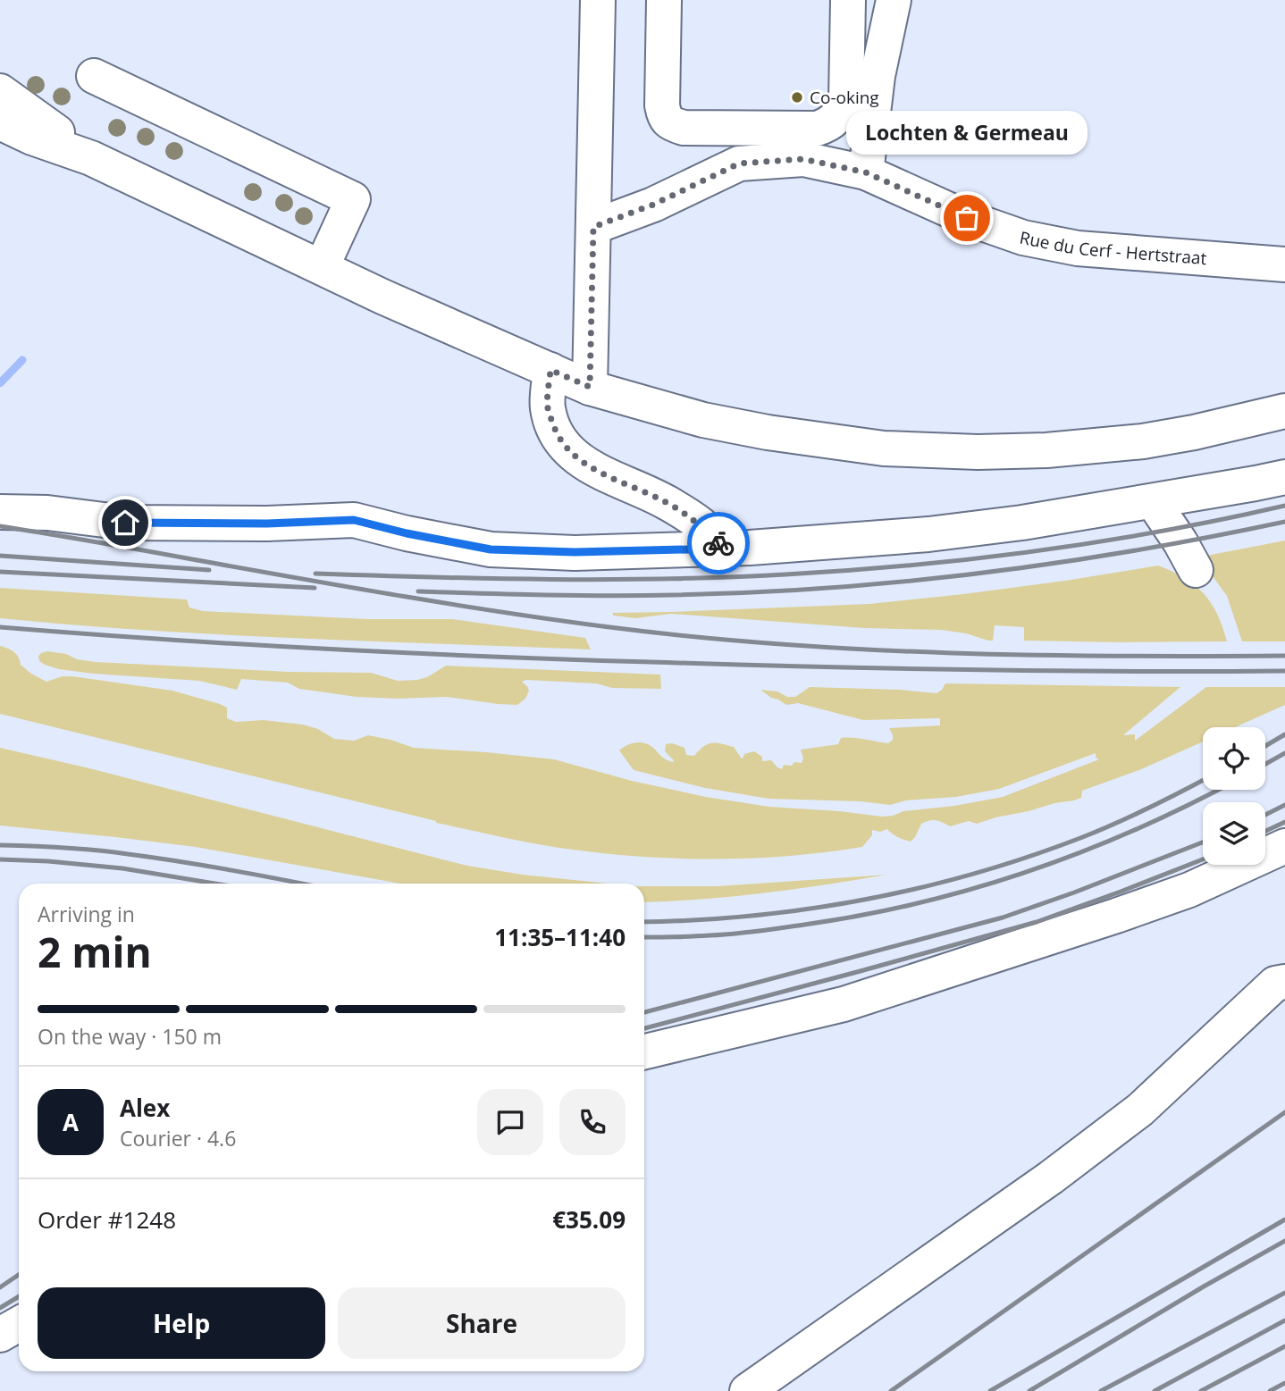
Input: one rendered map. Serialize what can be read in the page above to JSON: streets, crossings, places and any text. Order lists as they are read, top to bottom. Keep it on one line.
{"streets":{"main road":["Rue du Cerf - Hertstraat"]},"places":["Co-oking","Lochten & Germeau"],"page":{"bubble":"Lochten & Germeau","heading":["2 min","Arriving in","11:35–11:40"],"panel":["Alex","Courier · 4.6","Order #1248","€35.09"],"bar":"On the way · 150 m","round":"A","buttons":["Help","Share"]}}
